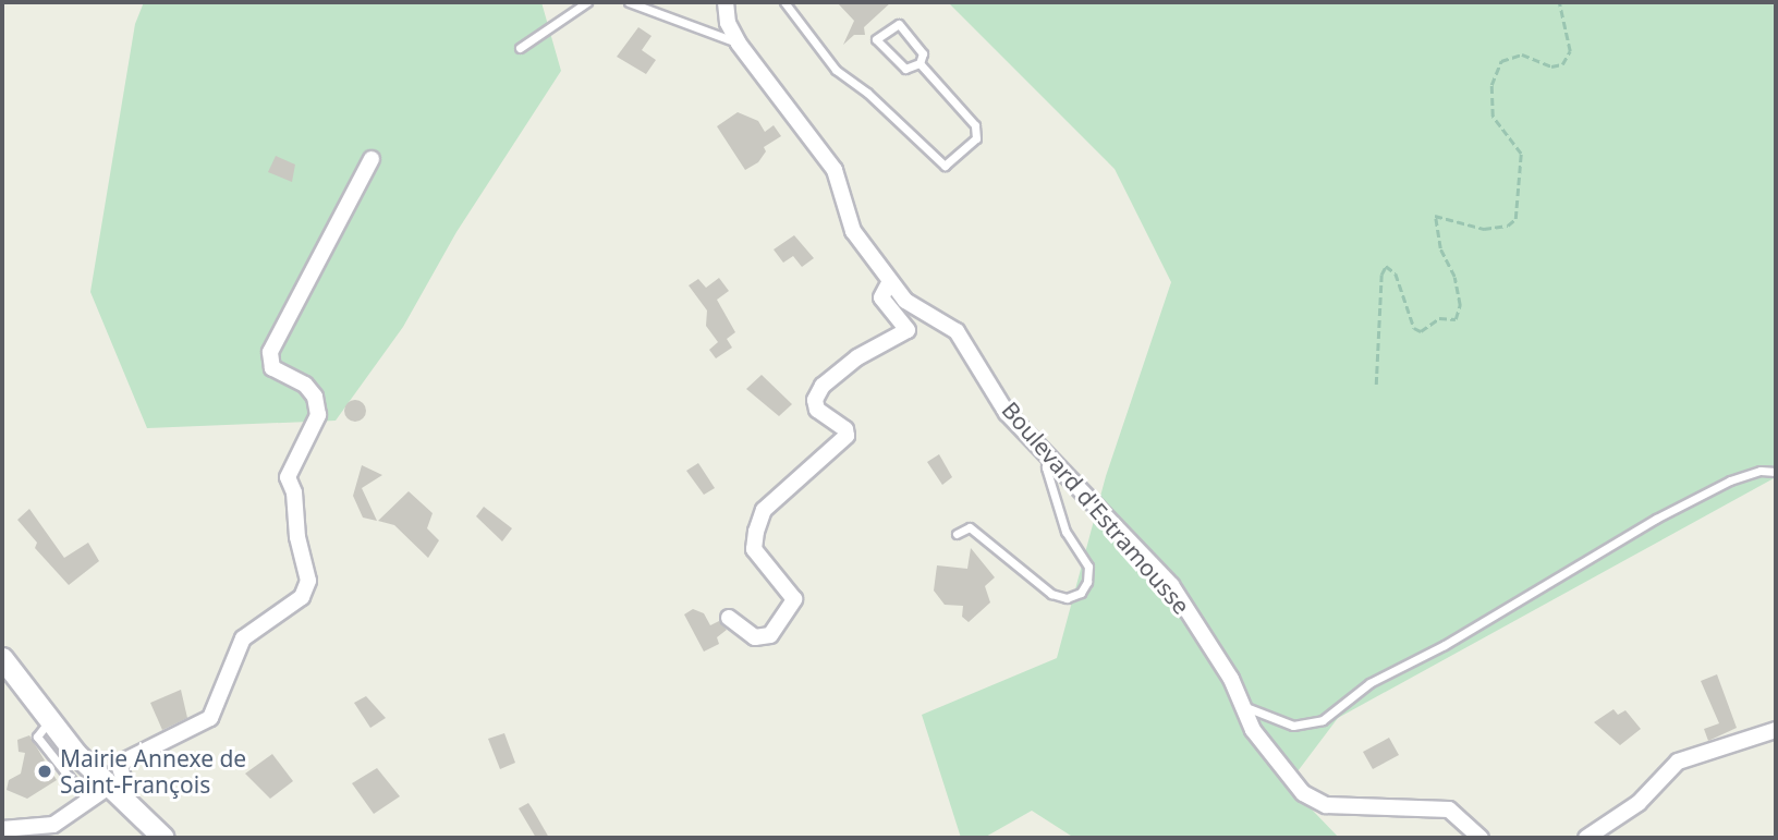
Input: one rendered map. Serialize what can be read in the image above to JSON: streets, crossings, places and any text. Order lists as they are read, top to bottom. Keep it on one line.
{"streets":{"street":["Boulevard d'Estramousse"]},"places":["Mairie Annexe de Saint-François"]}
